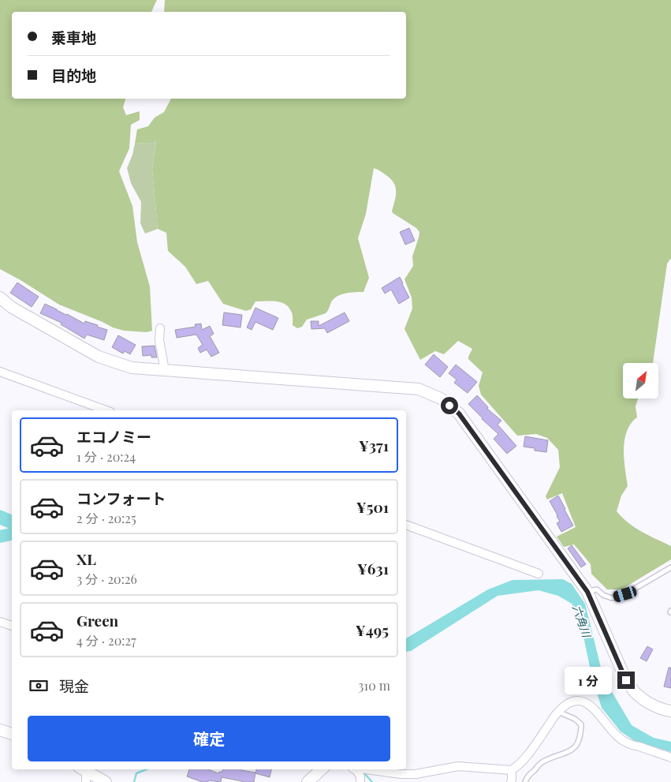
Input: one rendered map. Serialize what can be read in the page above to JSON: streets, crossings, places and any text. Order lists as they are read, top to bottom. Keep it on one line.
{"water":["六角川"],"north":"top right","page":{"banner":["乗車地","目的地"],"list":[{"name":"エコノミー","note":"1 分 · 20:24","value":"¥371"},{"name":"コンフォート","note":"2 分 · 20:25","value":"¥501"},{"name":"XL","note":"3 分 · 20:26","value":"¥631"},{"name":"Green","note":"4 分 · 20:27","value":"¥495"}],"pay":["現金","310 m"],"bubble":"1 分","buttons":"確定"}}
